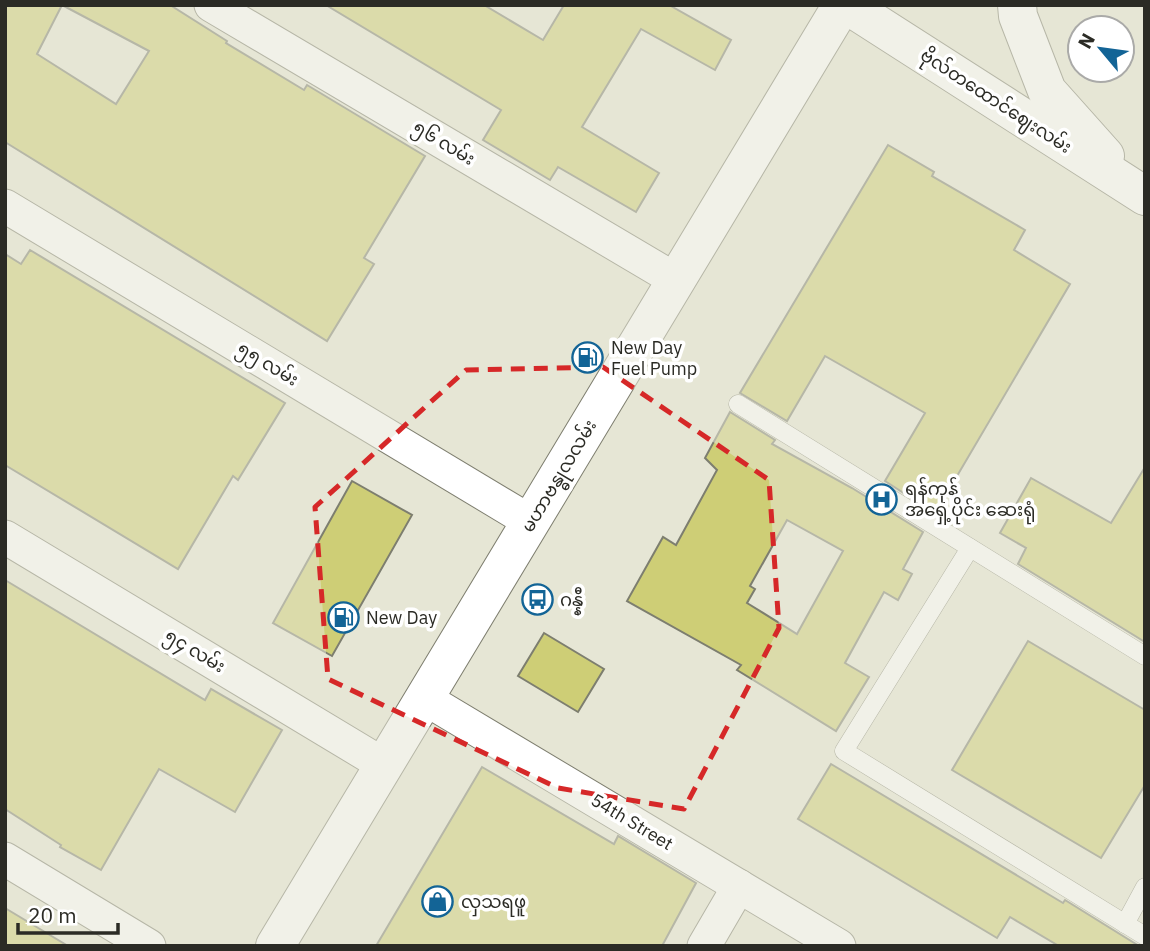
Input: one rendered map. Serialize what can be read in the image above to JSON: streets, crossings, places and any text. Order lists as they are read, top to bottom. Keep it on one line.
{"streets":{"main road":["ဗိုလ်တထောင်ဈေးလမ်း","မဟာဗန္ဓုလလမ်း"],"street":["၅၆ လမ်း","၅၅ လမ်း","၅၄ လမ်း","54th Street"]},"crossings":[["ဗိုလ်တထောင်ဈေးလမ်း","မဟာဗန္ဓုလလမ်း"],["၅၆ လမ်း","မဟာဗန္ဓုလလမ်း"],["၅၅ လမ်း","မဟာဗန္ဓုလလမ်း"],["မဟာဗန္ဓုလလမ်း","၅၄ လမ်း"],["မဟာဗန္ဓုလလမ်း","54th Street"]],"places":{"fuel station":["New Day Fuel Pump","New Day"],"hospital":["ရန်ကုန် အရှေ့ပိုင်း ဆေးရုံ"],"bus stop":["ဂန္နီ"],"shop":["လှသရဖူ"]},"scale_bar":"20 m","north":"top left"}
